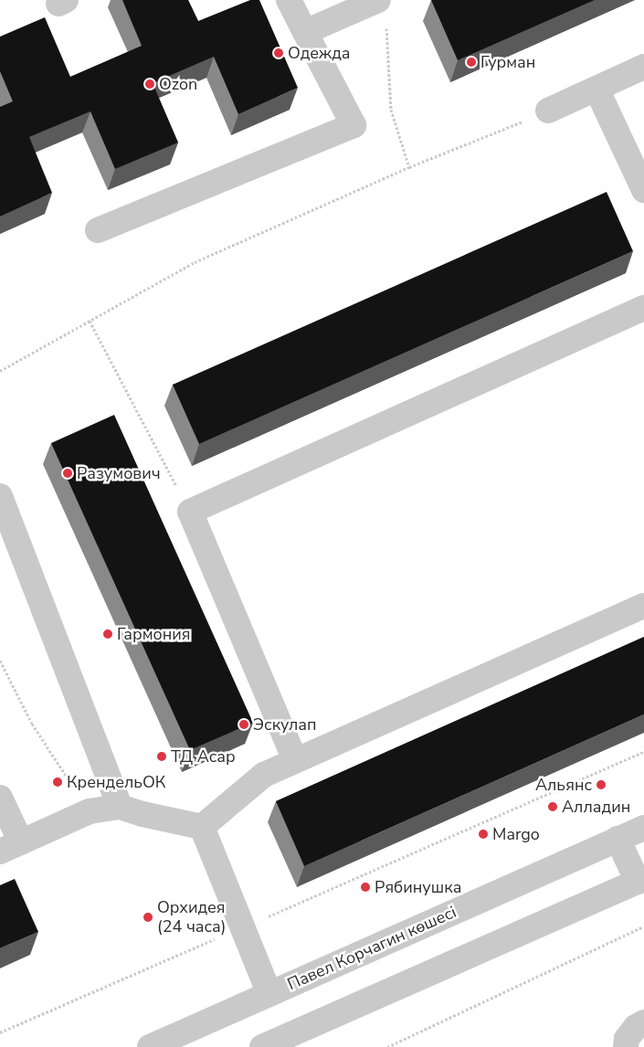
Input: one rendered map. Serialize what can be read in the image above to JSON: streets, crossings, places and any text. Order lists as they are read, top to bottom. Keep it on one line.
{"streets":{"street":["Павел Корчагин көшесі"]},"places":["Одежда","Гурман","Ozon","Разумович","Гармония","Эскулап","ТД Асар","КрендельОК","Альянс","Алладин","Margo","Рябинушка","Орхидея (24 часа)"]}
